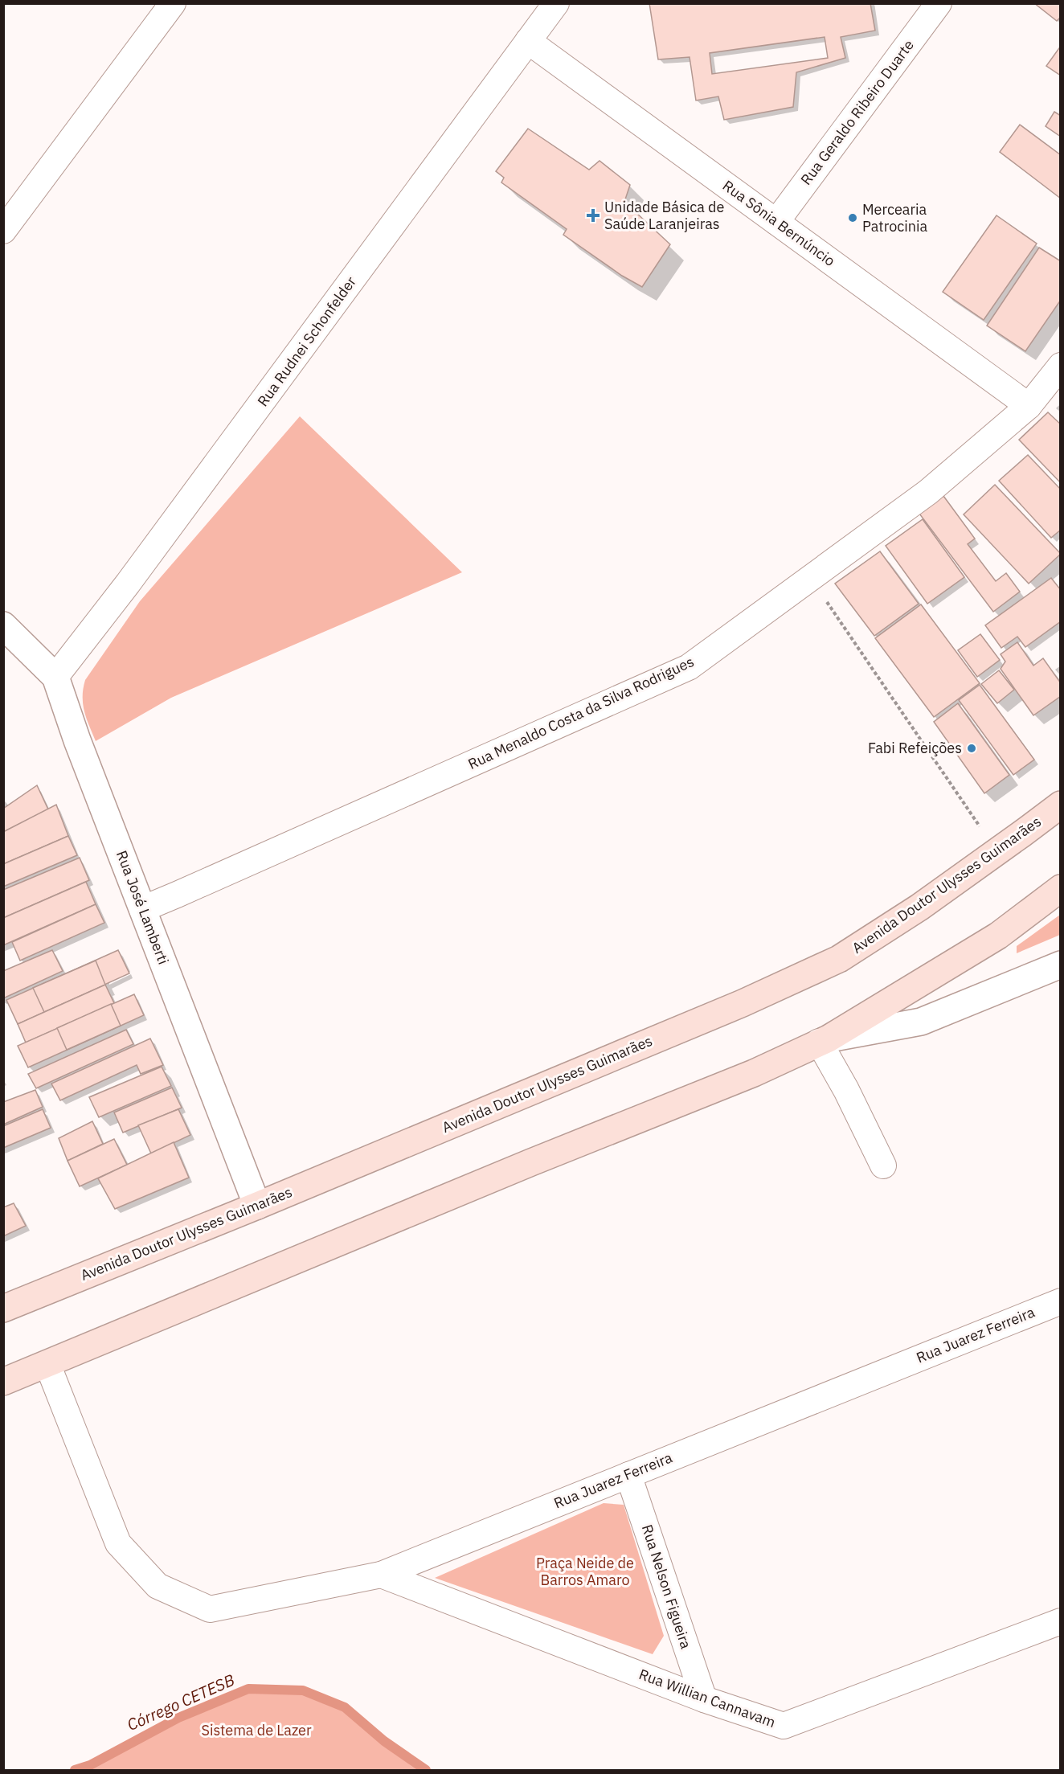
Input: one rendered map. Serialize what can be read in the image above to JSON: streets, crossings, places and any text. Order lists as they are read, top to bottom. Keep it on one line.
{"streets":{"main road":["Avenida Doutor Ulysses Guimarães"],"street":["Rua Geraldo Ribeiro Duarte","Rua Sônia Bernúncio","Rua Rudnei Schonfelder","Rua Menaldo Costa da Silva Rodrigues","Rua José Lamberti","Rua Juarez Ferreira","Rua Nelson Figueira","Rua Willian Cannavam"]},"crossings":[["Rua Geraldo Ribeiro Duarte","Rua Sônia Bernúncio"],["Rua Sônia Bernúncio","Rua Rudnei Schonfelder"],["Rua Sônia Bernúncio","Rua Menaldo Costa da Silva Rodrigues"],["Rua Rudnei Schonfelder","Rua José Lamberti"],["Rua Menaldo Costa da Silva Rodrigues","Rua José Lamberti"],["Avenida Doutor Ulysses Guimarães","Rua José Lamberti"],["Rua Juarez Ferreira","Rua Nelson Figueira"],["Rua Juarez Ferreira","Rua Willian Cannavam"],["Rua Nelson Figueira","Rua Willian Cannavam"]],"water":["Córrego CETESB"],"parks":["Praça Neide de Barros Amaro","Sistema de Lazer"],"places":{"health":["Unidade Básica de Saúde Laranjeiras"],"other":["Mercearia Patrocinia","Fabi Refeições"]}}
